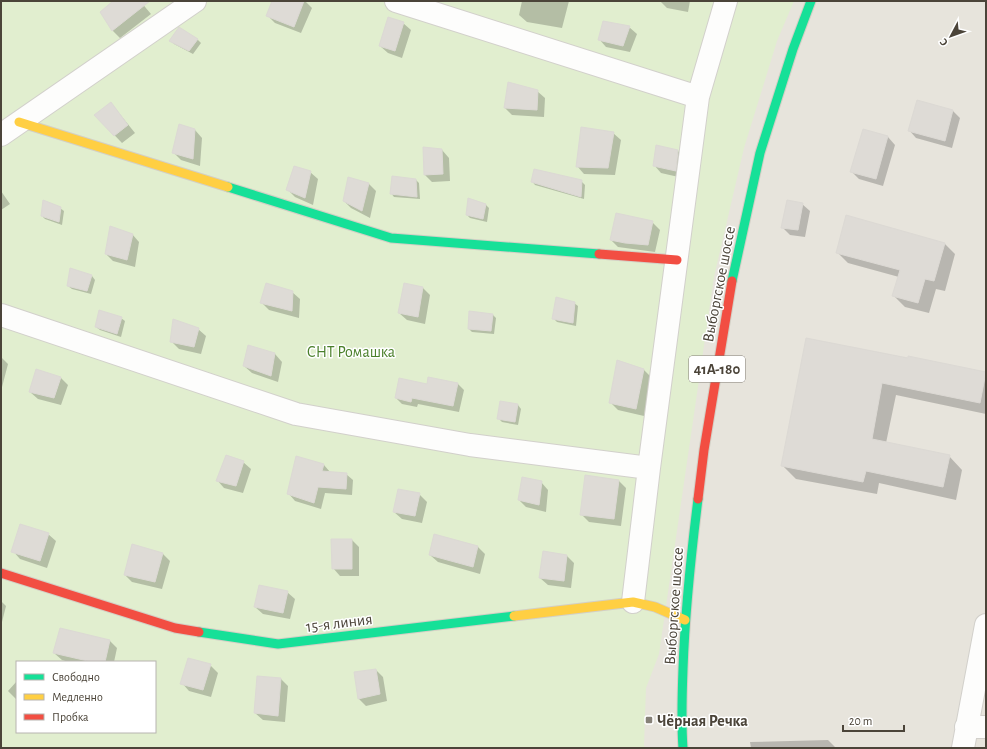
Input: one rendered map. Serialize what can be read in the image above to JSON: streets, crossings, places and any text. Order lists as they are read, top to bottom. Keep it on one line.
{"streets":{"street":["Выборгское шоссе","41А-180","15-я линия"]},"crossings":[["Выборгское шоссе","15-я линия"]],"parks":["СНТ Ромашка"],"places":{"transit":["Чёрная Речка"]},"legend":["Свободно","Медленно","Пробка"],"scale_bar":"20 m","north":"bottom left"}
